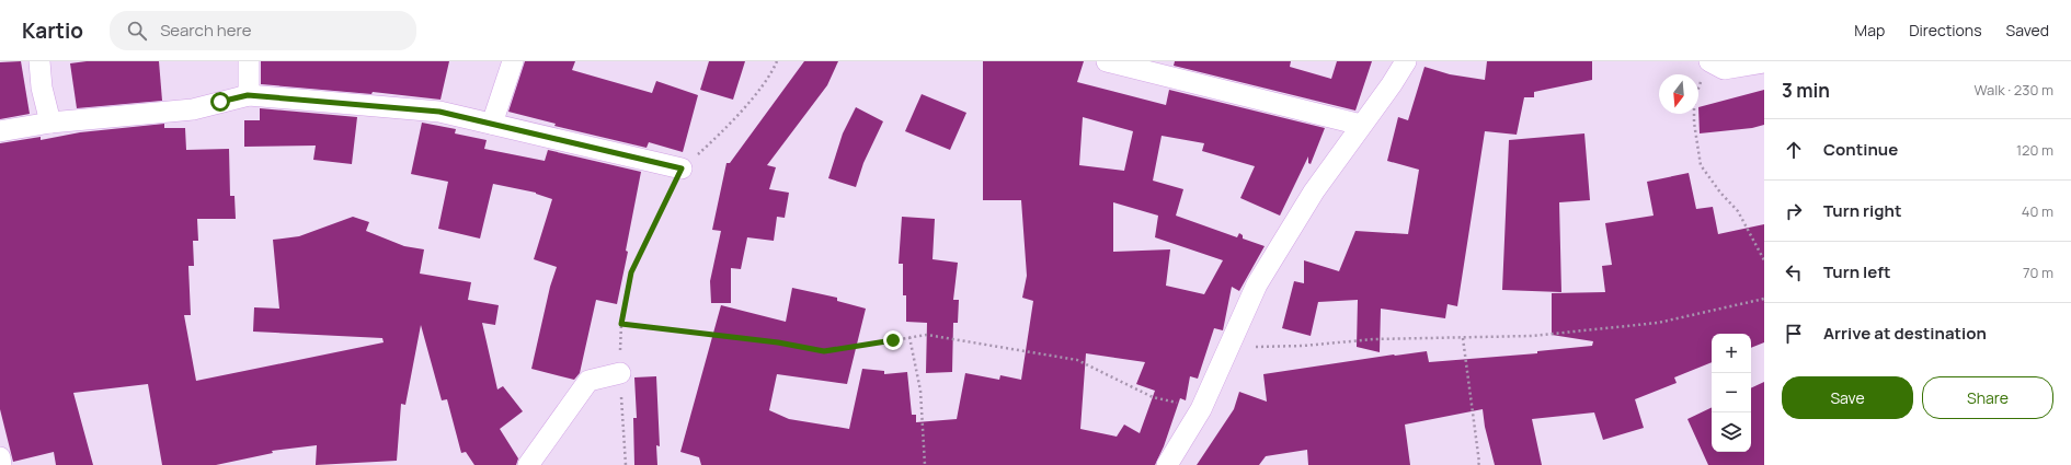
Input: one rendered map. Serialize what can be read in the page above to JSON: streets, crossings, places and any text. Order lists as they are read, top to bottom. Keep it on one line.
{"north":"bottom","page":{"header":"Kartio","search":"Search here","nav":["Map","Directions","Saved"],"heading":["3 min","Walk · 230 m"],"list":[["Continue","120 m"],["Turn right","40 m"],["Turn left","70 m"],"Arrive at destination"],"map_buttons":["+","−"],"buttons":["Save","Share"]}}
